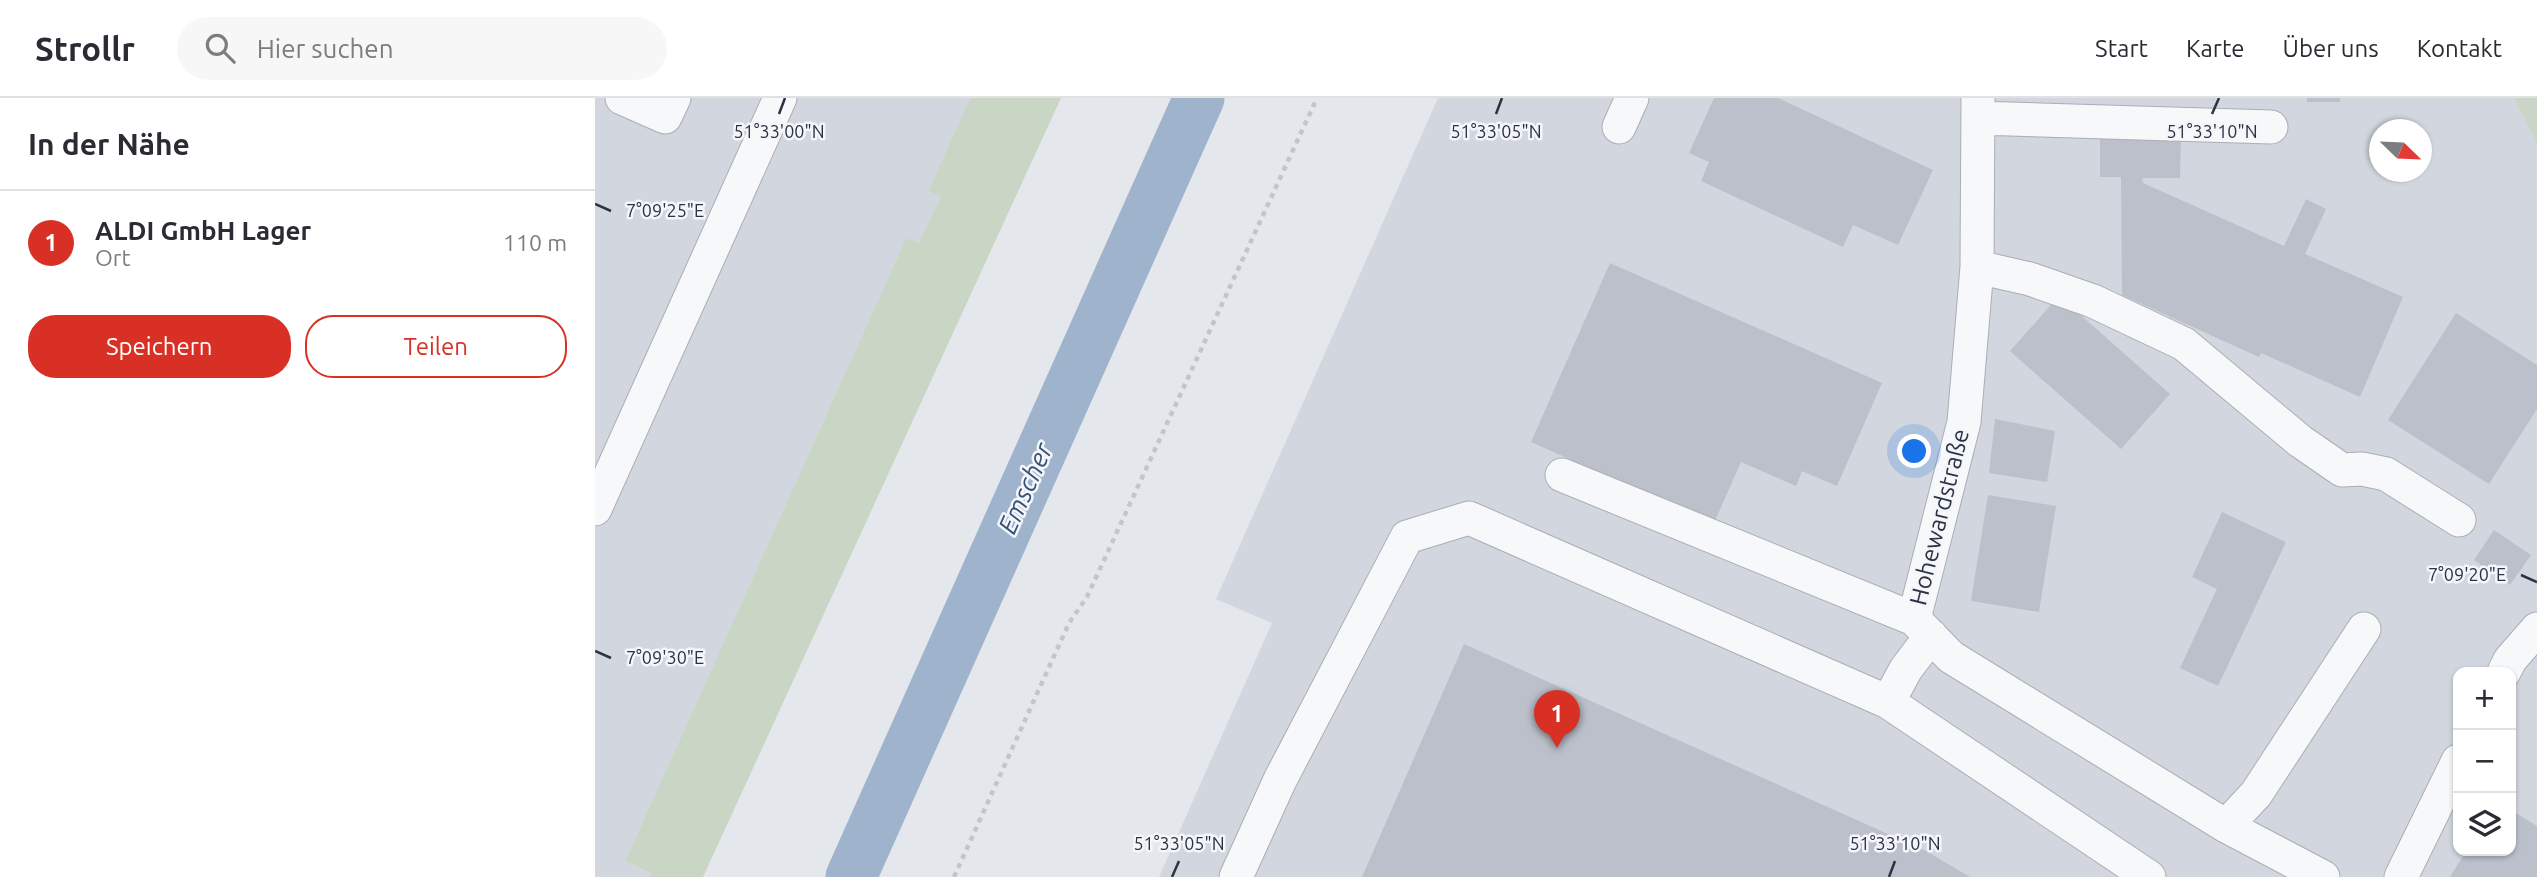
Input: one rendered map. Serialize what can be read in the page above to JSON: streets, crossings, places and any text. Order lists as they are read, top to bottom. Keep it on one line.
{"streets":{"street":["Hohewardstraße"]},"water":["Emscher"],"north":"bottom right","page":{"header":"Strollr","search":"Hier suchen","nav":["Start","Karte","Über uns","Kontakt"],"heading":"In der Nähe","list":[{"mark":"1","name":"ALDI GmbH Lager","note":"Ort","value":"110 m"}],"buttons":["Speichern","Teilen"],"map_buttons":["+","−"],"pins":"1"},"coordinates":["51°33'00\"N","51°33'05\"N","51°33'10\"N","7°09'25\"E","7°09'20\"E","7°09'30\"E"]}
